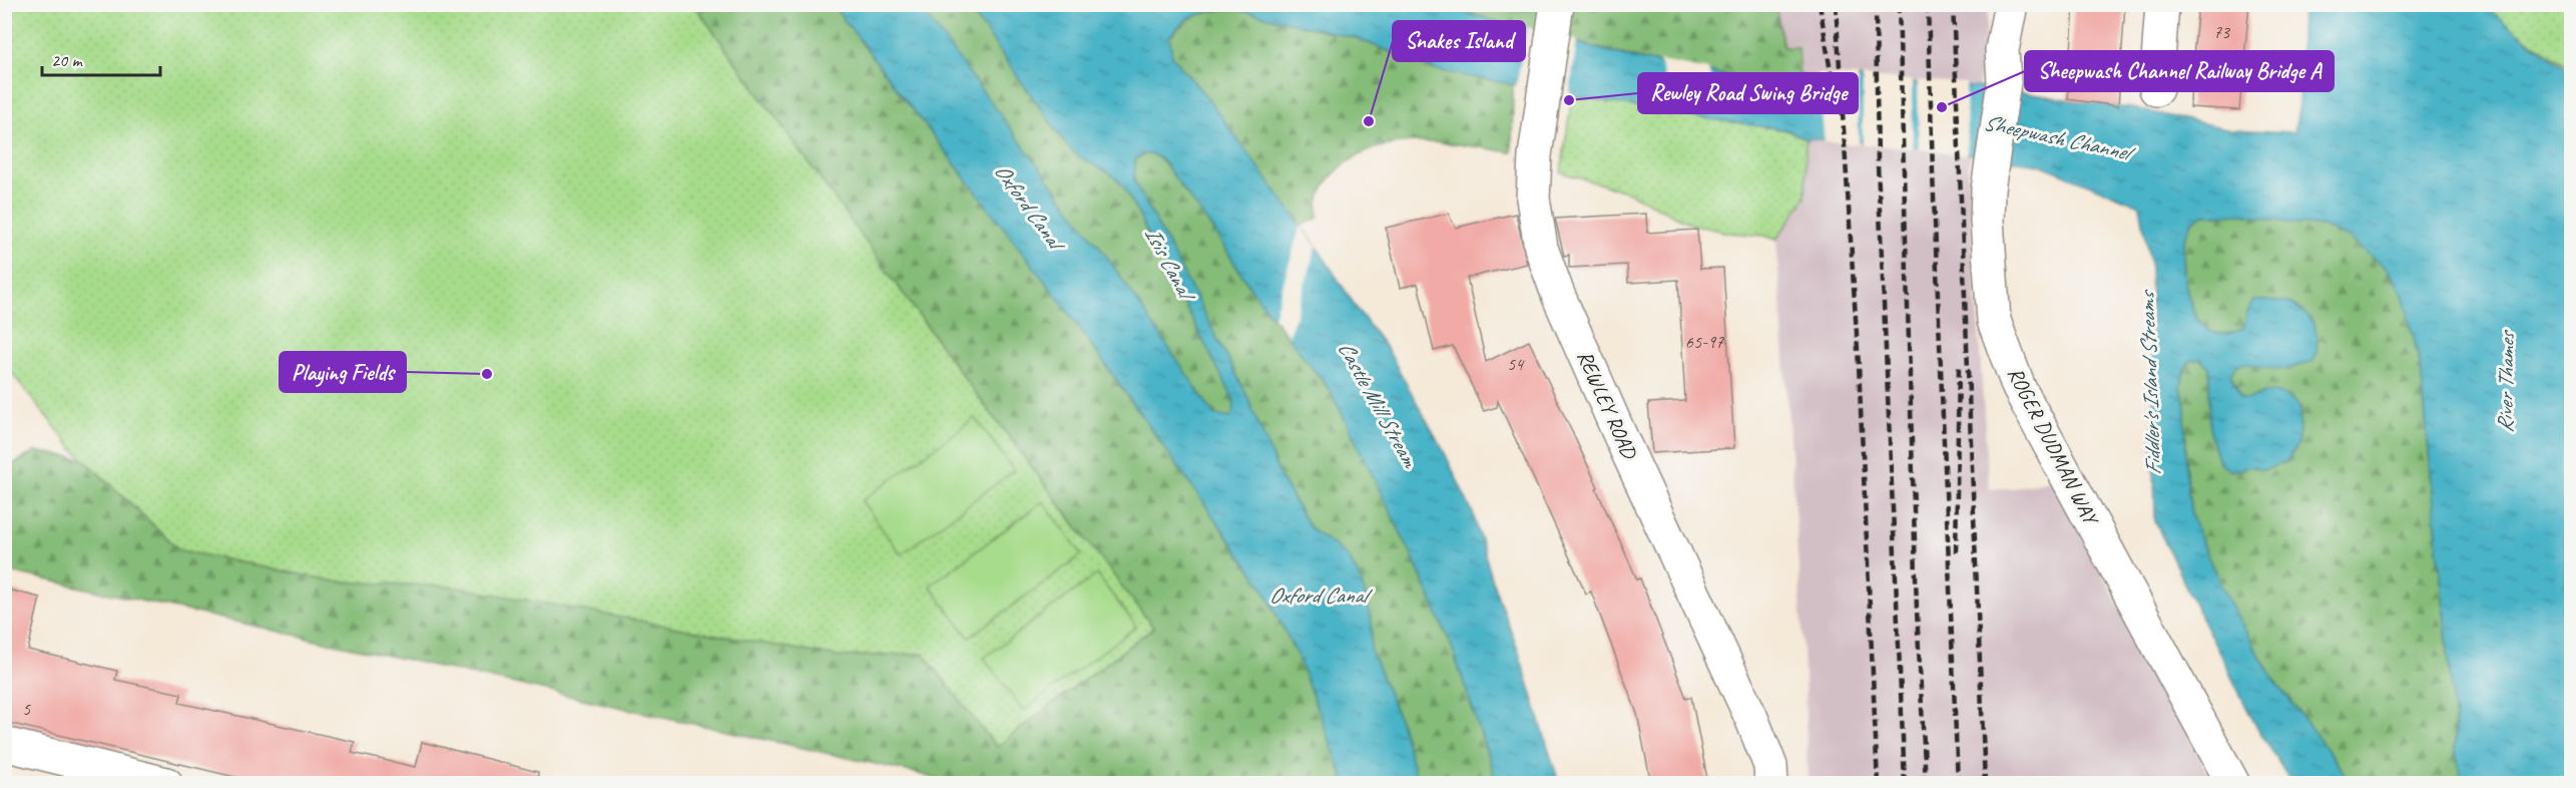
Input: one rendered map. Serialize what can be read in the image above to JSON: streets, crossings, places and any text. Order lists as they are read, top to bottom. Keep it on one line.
{"streets":{"street":["REWLEY ROAD","ROGER DUDMAN WAY"]},"water":["Sheepwash Channel","Oxford Canal","Isis Canal","River Thames","Fiddler's Island Streams","Castle Mill Stream"],"places":["Rewley Road Swing Bridge","Sheepwash Channel Railway Bridge A","Snakes Island","Playing Fields"],"house_numbers":["73","65-97","54","5"],"scale_bar":"20 m"}
